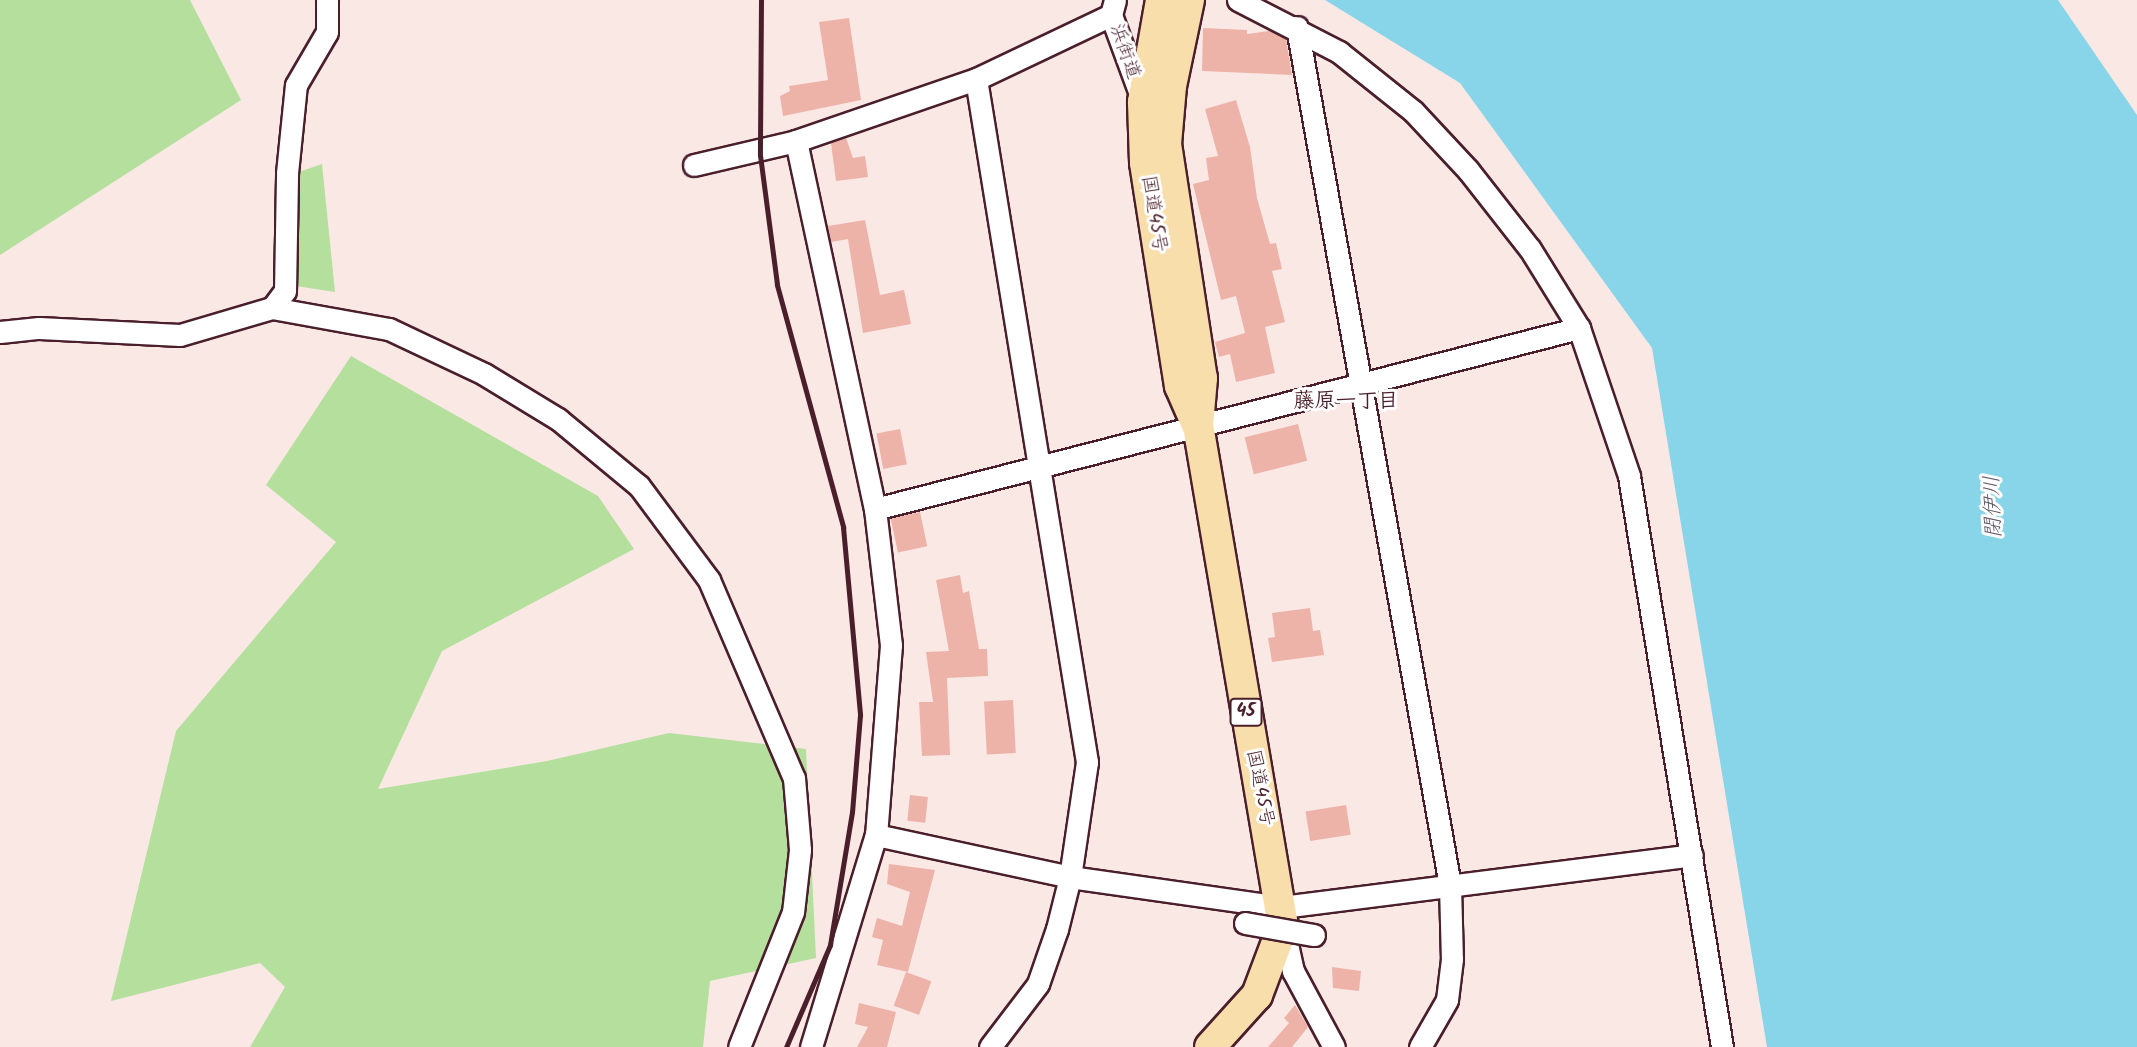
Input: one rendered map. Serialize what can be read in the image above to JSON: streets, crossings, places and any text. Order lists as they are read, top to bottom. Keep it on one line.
{"streets":{"highway":["国道45号","45"],"street":["浜街道"]},"crossings":[["浜街道","国道45号"]],"districts":["藤原一丁目"],"water":["閉伊川"]}
